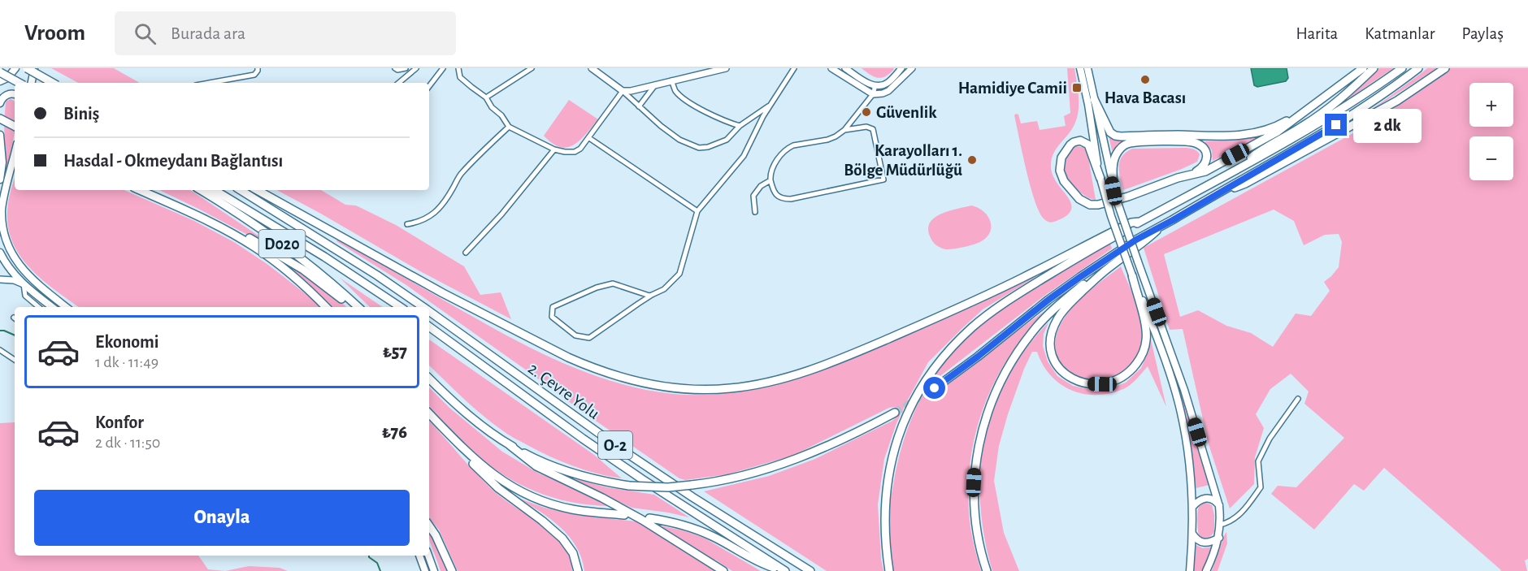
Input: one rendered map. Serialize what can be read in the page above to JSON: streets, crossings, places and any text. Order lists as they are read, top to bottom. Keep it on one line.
{"streets":{"highway":["D020","2. Çevre Yolu","O-2"]},"places":{"other":["Hava Bacası","Güvenlik","Karayolları 1. Bölge Müdürlüğü"],"transit":["Hamidiye Camii"]},"page":{"header":"Vroom","search":"Burada ara","nav":["Harita","Katmanlar","Paylaş"],"map_buttons":["+","−"],"banner":["Biniş","Hasdal - Okmeydanı Bağlantısı"],"bubble":"2 dk","list":[{"name":"Ekonomi","note":"1 dk · 11:49","value":"₺57"},{"name":"Konfor","note":"2 dk · 11:50","value":"₺76"}],"buttons":"Onayla"}}
